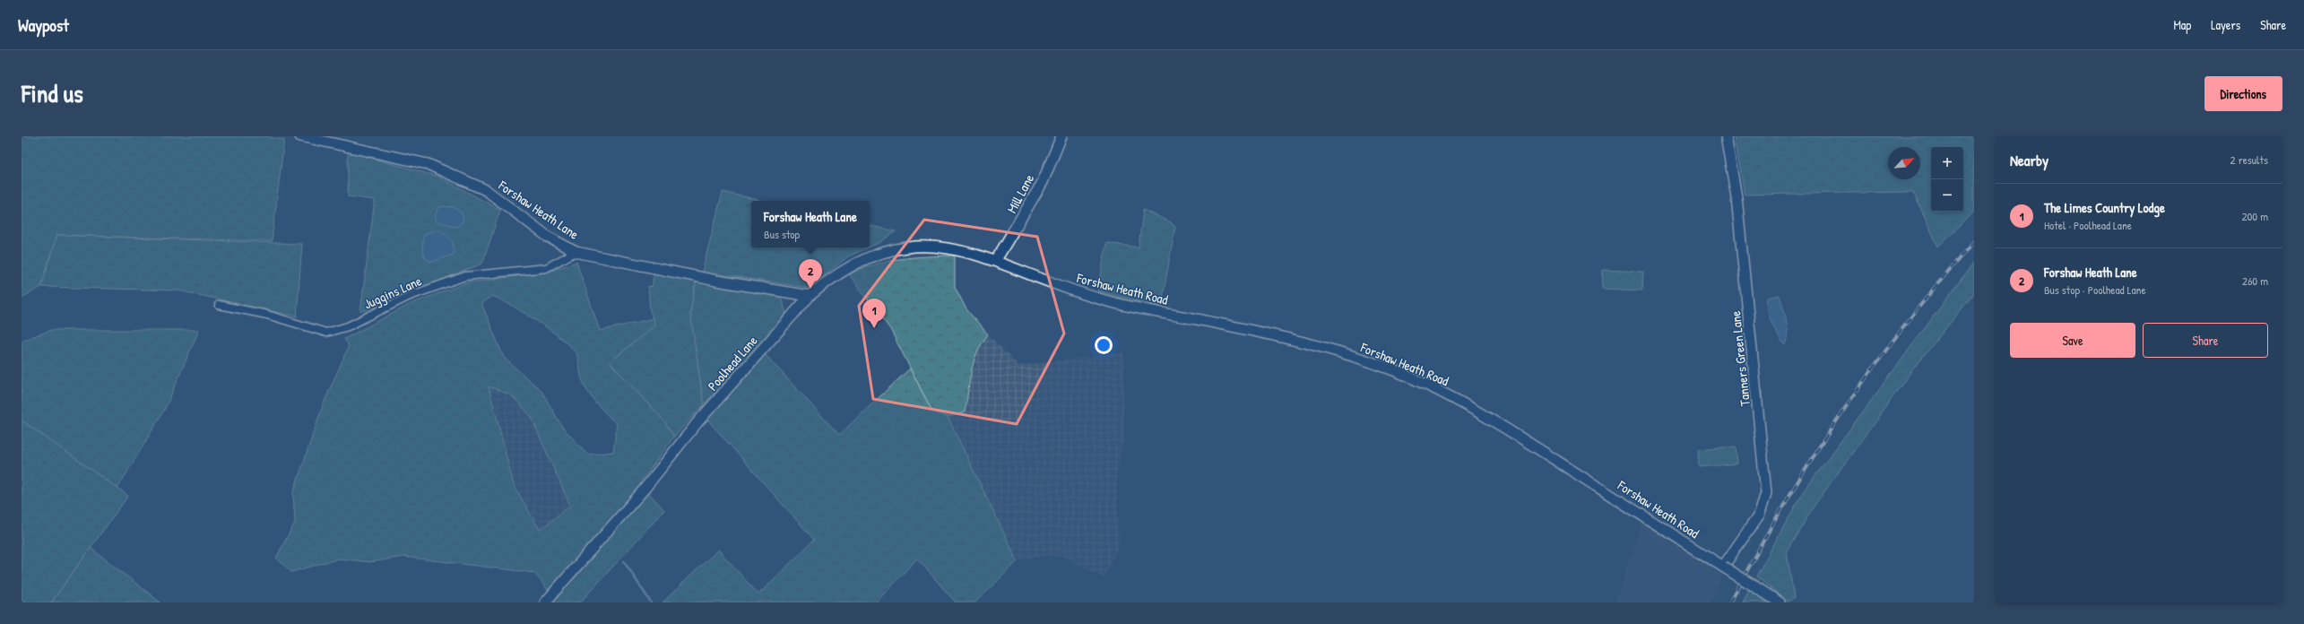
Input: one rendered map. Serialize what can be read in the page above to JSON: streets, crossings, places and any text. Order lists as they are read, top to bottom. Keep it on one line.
{"streets":{"street":["Mill Lane","Forshaw Heath Lane","Forshaw Heath Road","Juggins Lane","Tanners Green Lane","Poolhead Lane"]},"crossings":[["Mill Lane","Forshaw Heath Road"],["Mill Lane","Poolhead Lane"],["Forshaw Heath Lane","Juggins Lane"],["Forshaw Heath Lane","Poolhead Lane"],["Forshaw Heath Road","Tanners Green Lane"],["Forshaw Heath Road","Poolhead Lane"]],"north":"top right","page":{"header":"Waypost","nav":["Map","Layers","Share"],"title":"Find us","buttons":["Directions",["Save","Share"]],"heading":["Nearby","2 results"],"map_buttons":["+","−"],"list":[{"mark":"1","name":"The Limes Country Lodge","note":"Hotel · Poolhead Lane","value":"200 m"},{"mark":"2","name":"Forshaw Heath Lane","note":"Bus stop · Poolhead Lane","value":"260 m"}],"popup":["Forshaw Heath Lane","Bus stop"],"pins":["2","1"]}}
